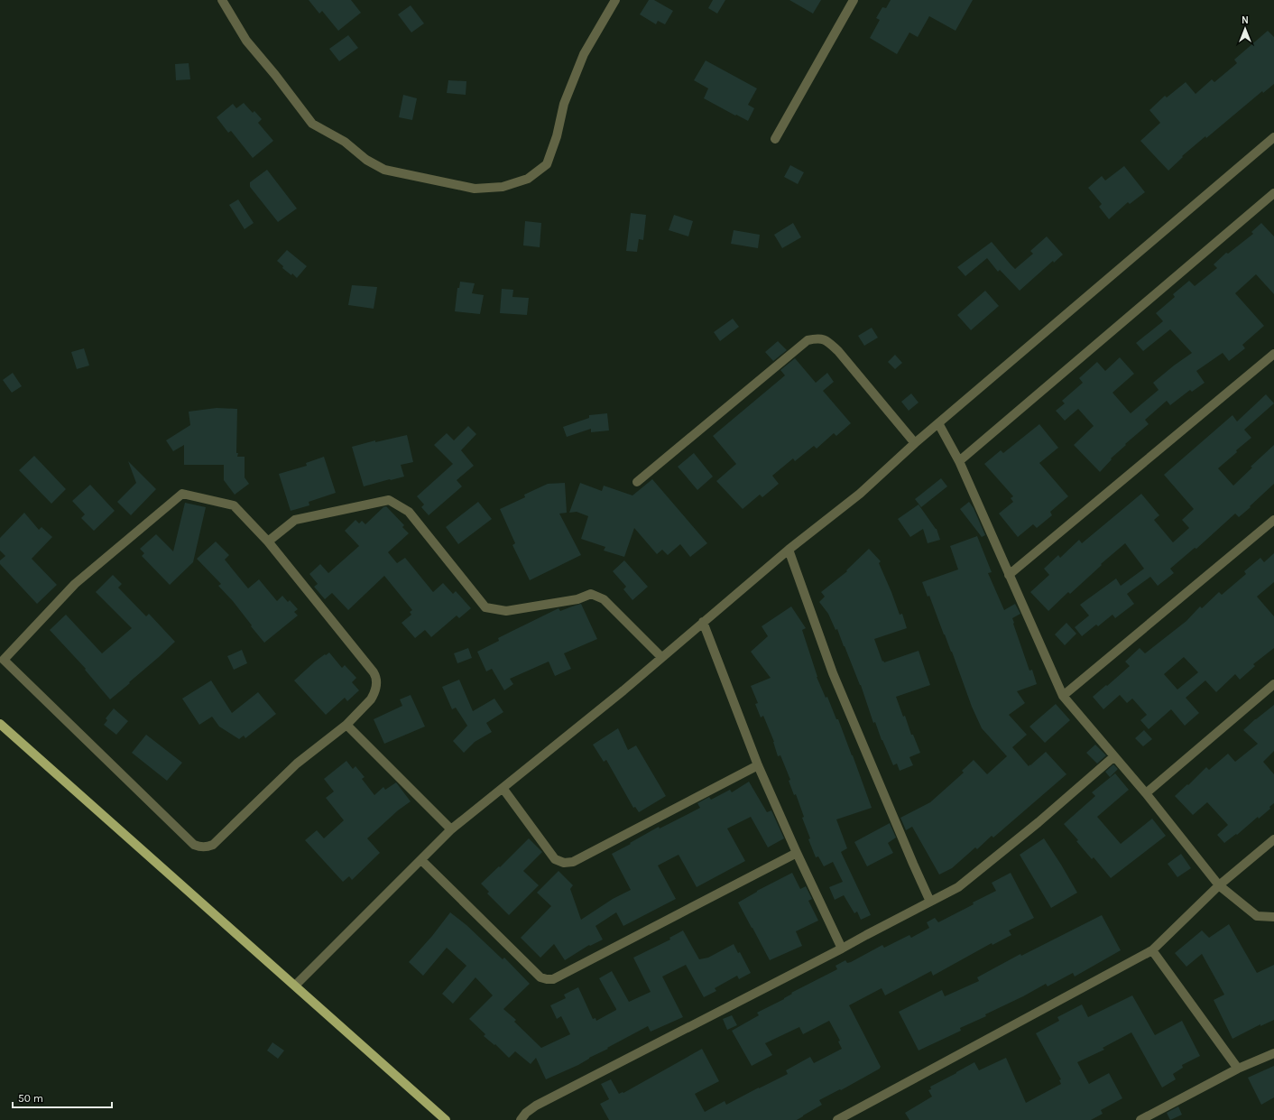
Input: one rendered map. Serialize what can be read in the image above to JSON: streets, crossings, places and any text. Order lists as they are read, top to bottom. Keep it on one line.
{"scale_bar":"50 m","north":"top"}
